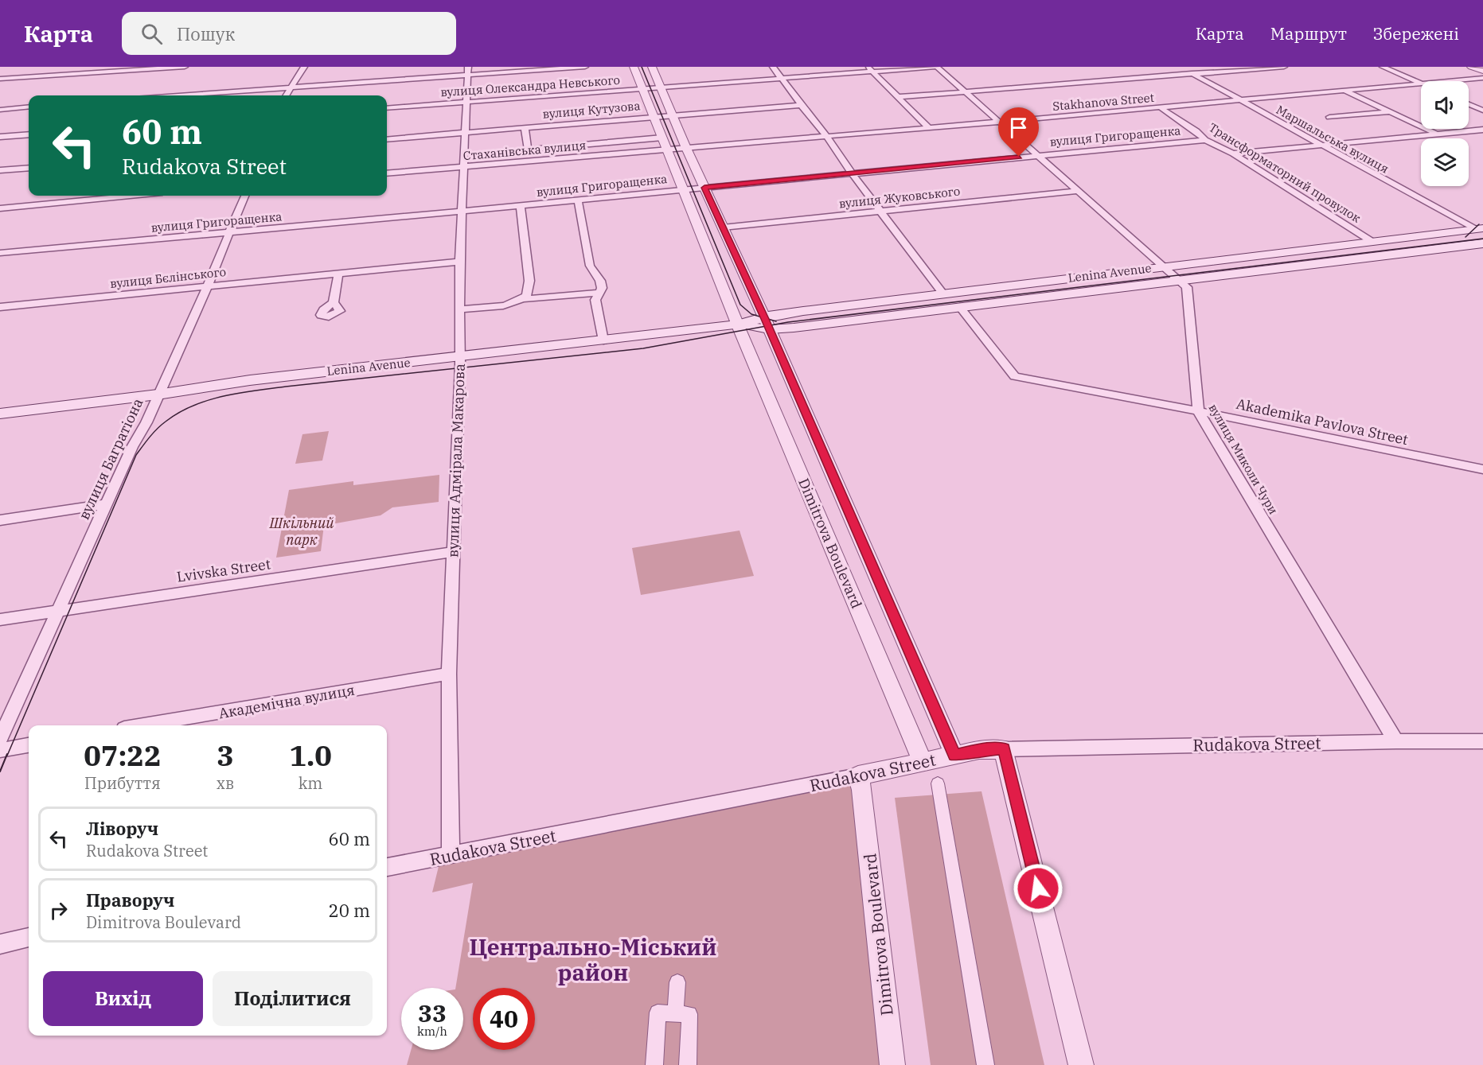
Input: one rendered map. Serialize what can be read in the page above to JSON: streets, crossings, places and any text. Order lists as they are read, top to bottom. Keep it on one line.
{"streets":{"main road":["Lenina Avenue"],"street":["вулиця Олександра Невського","Stakhanova Street","вулиця Кутузова","вулиця Григоращенка","Маршальська вулиця","Стаханівська вулиця","Трансформаторний провулок","вулиця Жуковського","вулиця Бєлінського","Akademika Pavlova Street","вулиця Багратіона","вулиця Миколи Чури","вулиця Адмірала Макарова","Dimitrova Boulevard","Lvivska Street","Академічна вулиця","Rudakova Street"]},"crossings":[["вулиця Олександра Невського","вулиця Адмірала Макарова"],["вулиця Олександра Невського","Dimitrova Boulevard"],["Stakhanova Street","Маршальська вулиця"],["Stakhanova Street","Стаханівська вулиця"],["Stakhanova Street","Трансформаторний провулок"],["Stakhanova Street","Dimitrova Boulevard"],["вулиця Кутузова","вулиця Адмірала Макарова"],["вулиця Кутузова","Dimitrova Boulevard"],["вулиця Григоращенка","Трансформаторний провулок"],["вулиця Григоращенка","вулиця Багратіона"],["вулиця Григоращенка","вулиця Адмірала Макарова"],["вулиця Григоращенка","Dimitrova Boulevard"],["Маршальська вулиця","Lenina Avenue"],["Стаханівська вулиця","вулиця Адмірала Макарова"],["Стаханівська вулиця","Dimitrova Boulevard"],["Трансформаторний провулок","Lenina Avenue"],["вулиця Жуковського","Dimitrova Boulevard"],["Lenina Avenue","Akademika Pavlova Street"],["Lenina Avenue","вулиця Багратіона"],["Lenina Avenue","вулиця Миколи Чури"],["Lenina Avenue","вулиця Адмірала Макарова"],["Lenina Avenue","Dimitrova Boulevard"],["вулиця Бєлінського","вулиця Багратіона"],["вулиця Бєлінського","вулиця Адмірала Макарова"],["Akademika Pavlova Street","вулиця Миколи Чури"],["вулиця Багратіона","Lvivska Street"],["вулиця Миколи Чури","Rudakova Street"],["вулиця Адмірала Макарова","Lvivska Street"],["вулиця Адмірала Макарова","Академічна вулиця"],["вулиця Адмірала Макарова","Rudakova Street"],["Dimitrova Boulevard","Rudakova Street"]],"districts":["Центрально-Міський район"],"parks":["Шкільний парк"],"page":{"header":"Карта","search":"Пошук","nav":["Карта","Маршрут","Збережені"],"turn":["60 m","Rudakova Street"],"eta":["07:22","Прибуття","3","хв","1.0","km"],"list":[{"name":"Ліворуч","note":"Rudakova Street","value":"60 m"},{"name":"Праворуч","note":"Dimitrova Boulevard","value":"20 m"}],"buttons":["Вихід","Поділитися"],"speed":"33 km/h","limit":"40"}}
